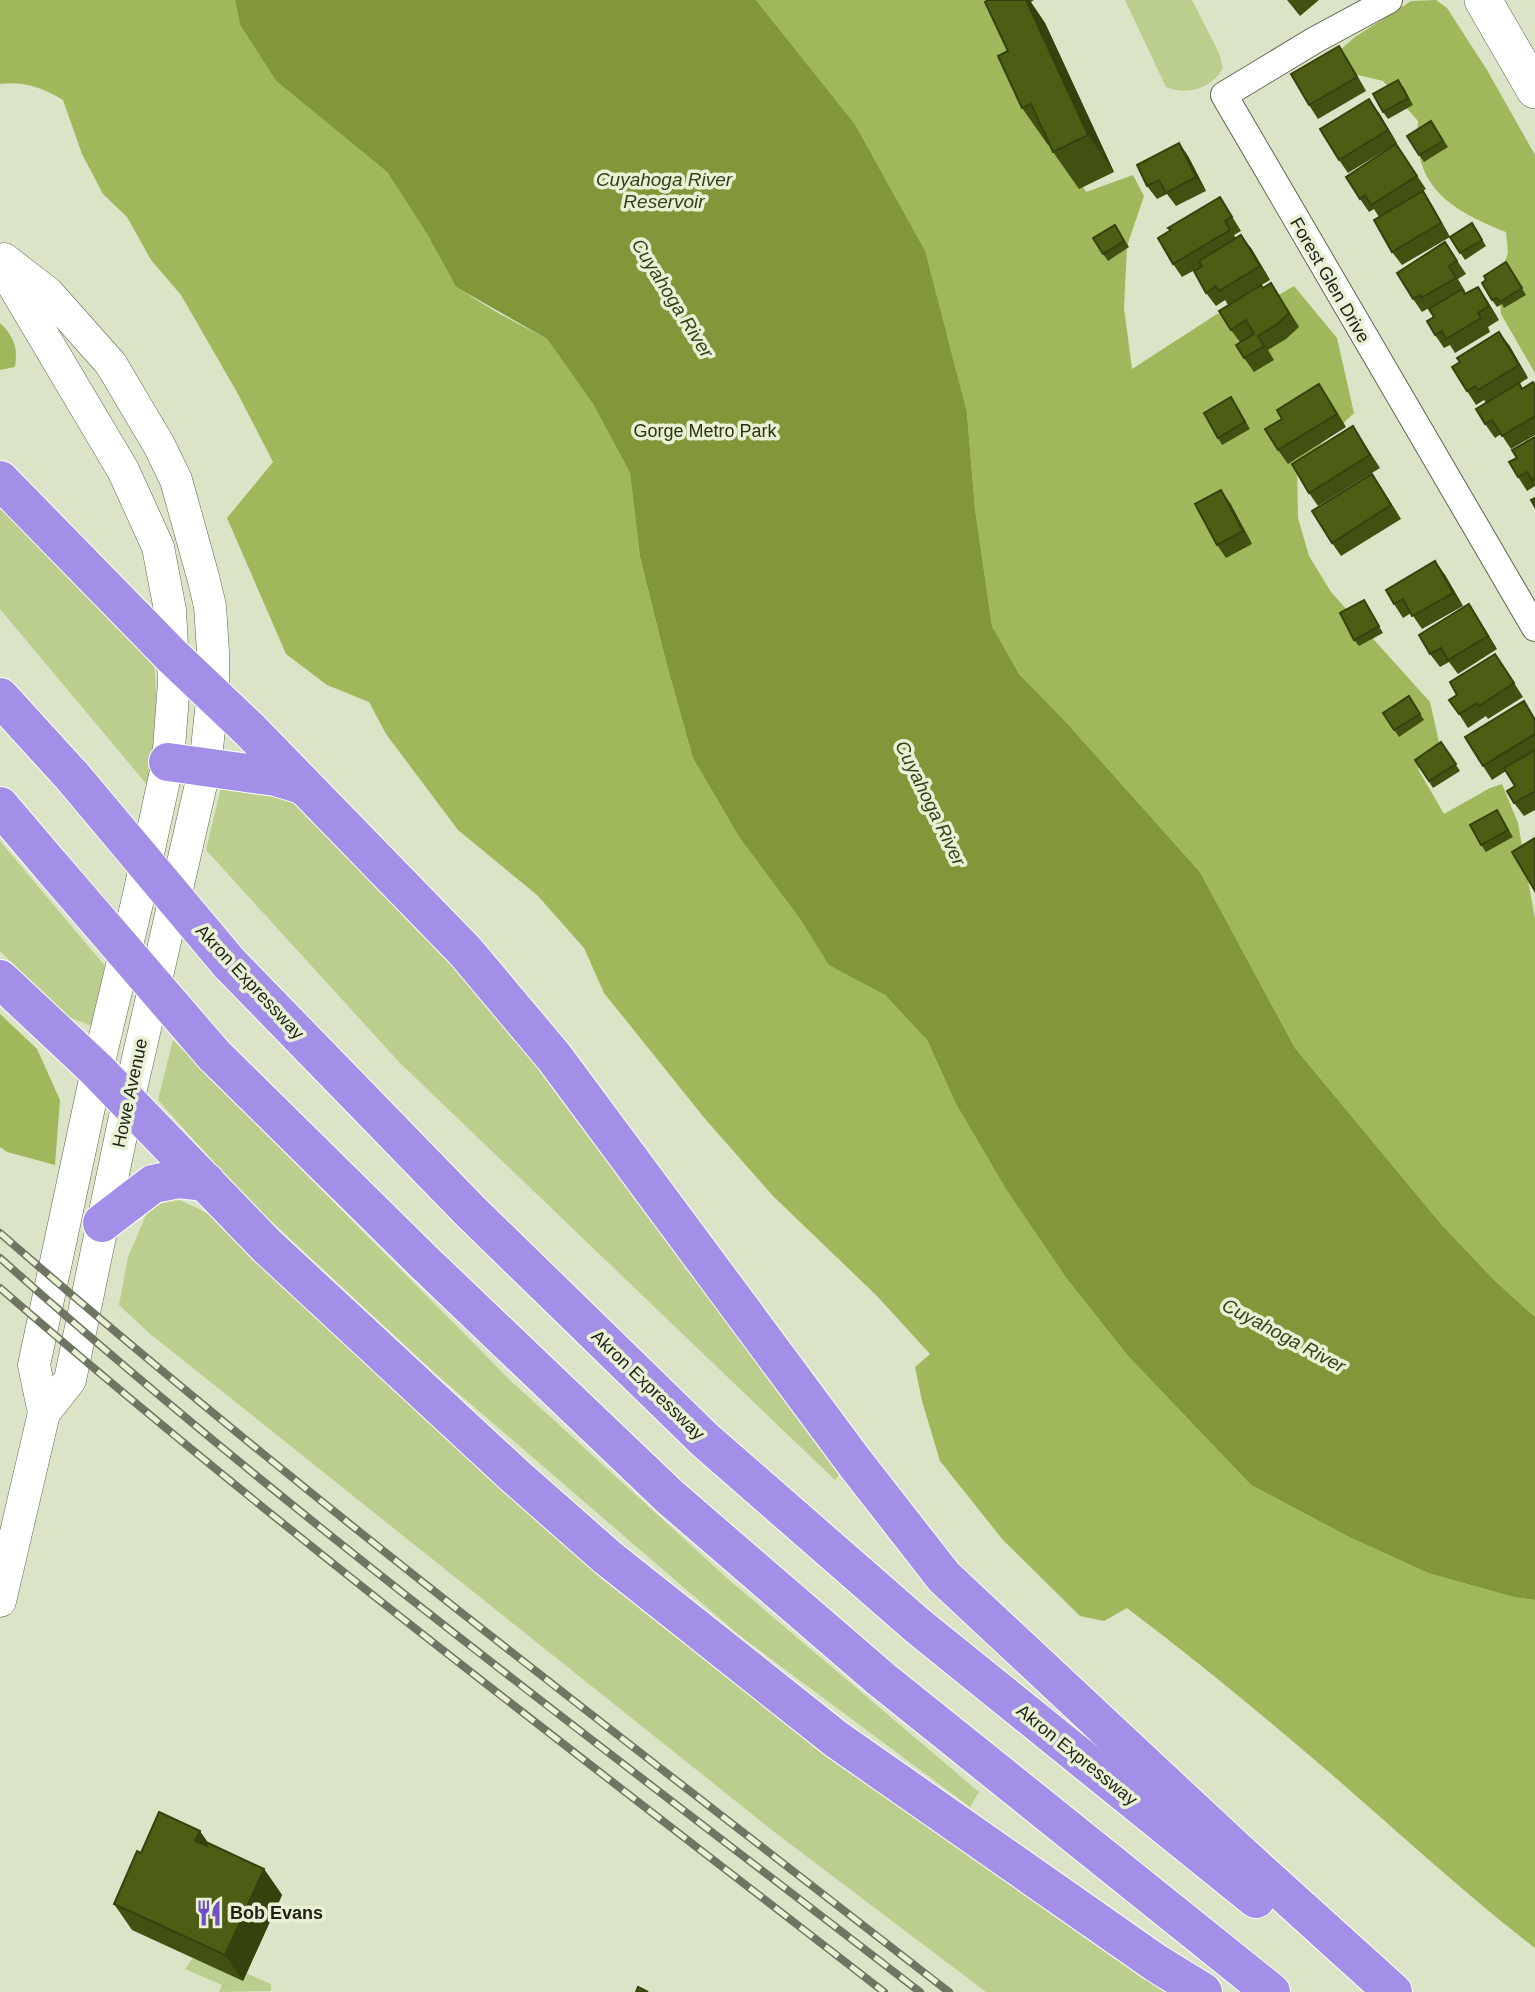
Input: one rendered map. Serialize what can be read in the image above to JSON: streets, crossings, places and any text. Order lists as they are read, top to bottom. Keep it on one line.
{"streets":{"highway":["Akron Expressway"],"street":["Forest Glen Drive","Howe Avenue"]},"water":["Cuyahoga River Reservoir","Cuyahoga River"],"parks":["Gorge Metro Park"],"places":{"restaurant":["Bob Evans"]}}
